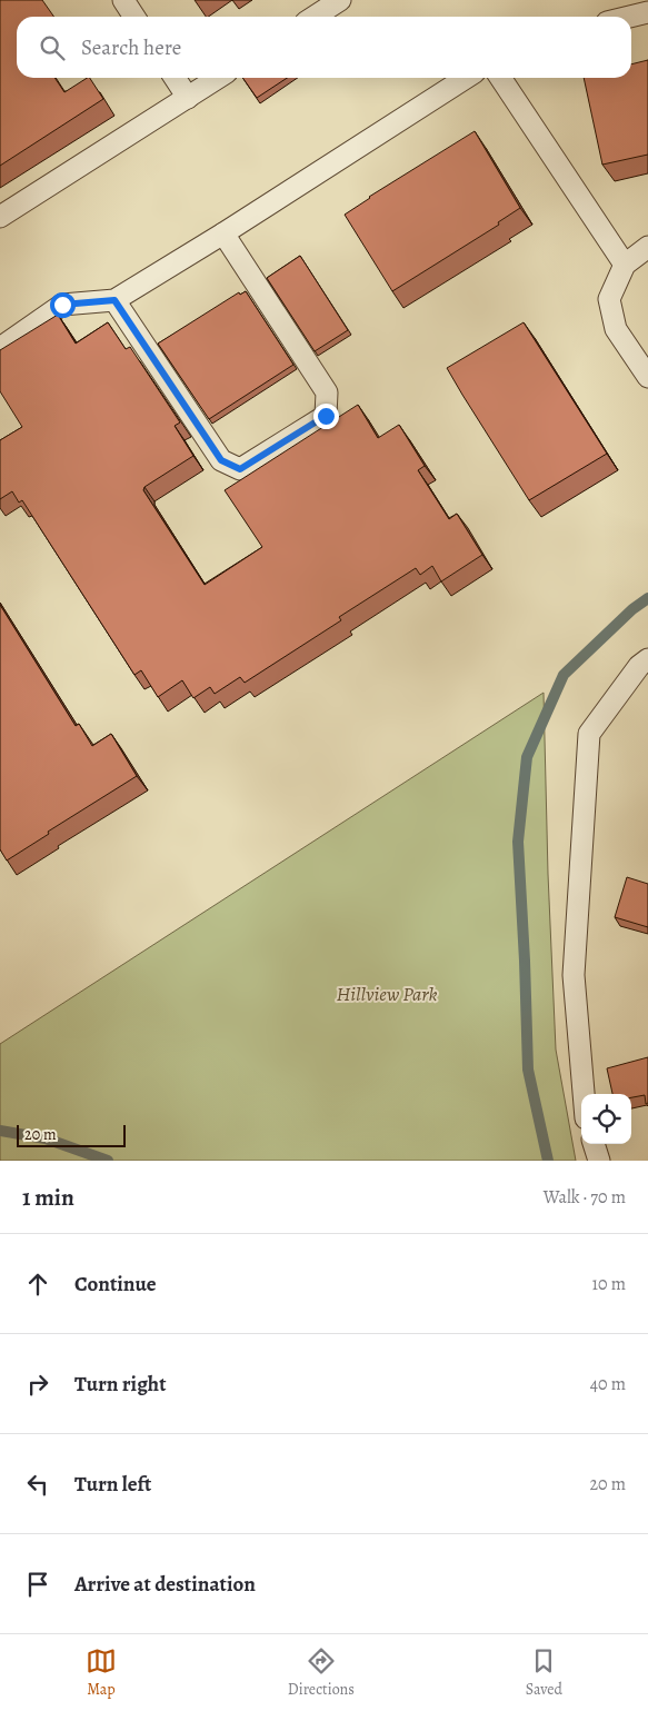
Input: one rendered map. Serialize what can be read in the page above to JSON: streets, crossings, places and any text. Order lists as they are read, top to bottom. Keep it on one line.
{"parks":["Hillview Park"],"scale_bar":"20 m","page":{"search":"Search here","scale":"20 m","heading":["1 min","Walk · 70 m"],"list":[["Continue","10 m"],["Turn right","40 m"],["Turn left","20 m"],"Arrive at destination"],"nav":["Map","Directions","Saved"]}}
